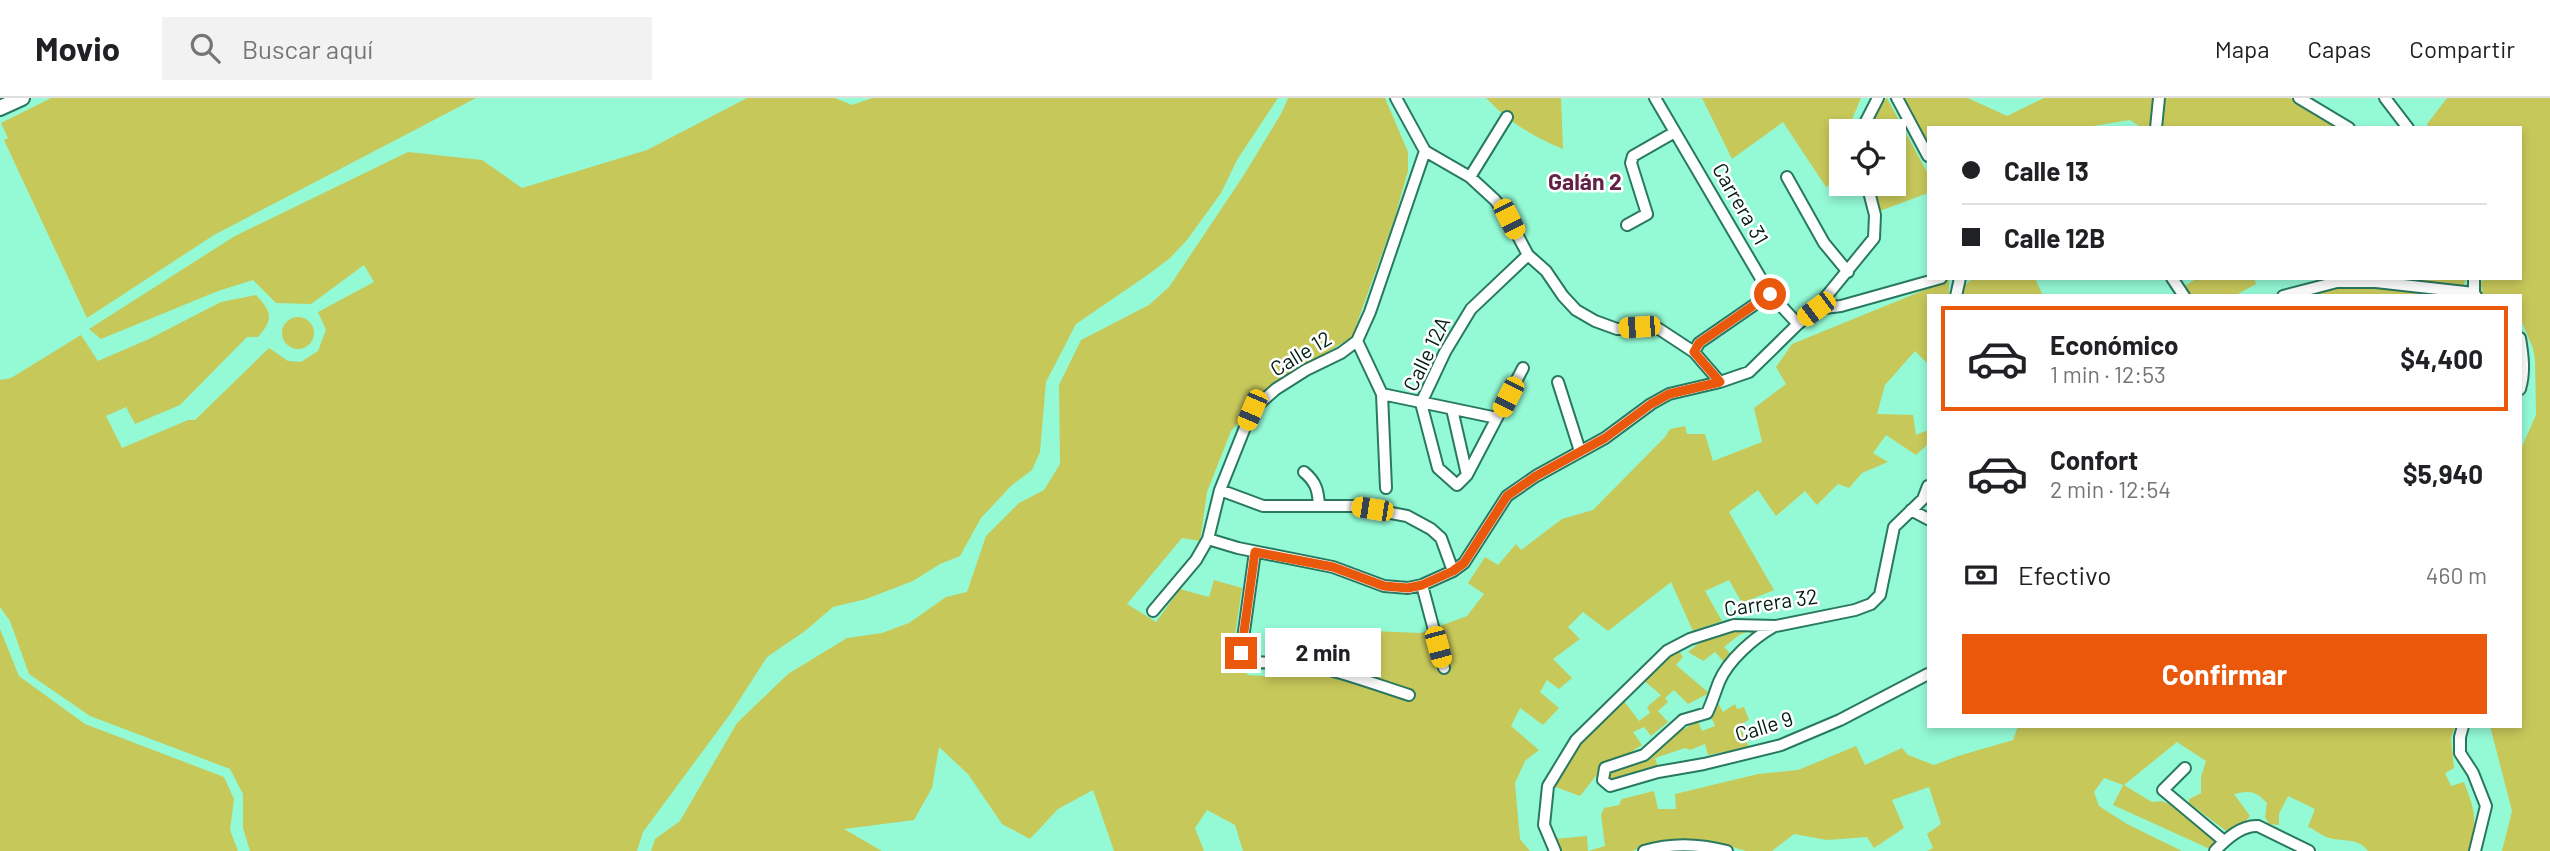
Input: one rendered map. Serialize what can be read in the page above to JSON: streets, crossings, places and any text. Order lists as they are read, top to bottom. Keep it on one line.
{"streets":{"street":["Carrera 31","Calle 12","Calle 12A","Carrera 32","Calle 9"]},"crossings":[["Carrera 32","Calle 9"]],"districts":["Galán 2"],"page":{"header":"Movio","search":"Buscar aquí","nav":["Mapa","Capas","Compartir"],"banner":["Calle 13","Calle 12B"],"list":[{"name":"Económico","note":"1 min · 12:53","value":"$4,400"},{"name":"Confort","note":"2 min · 12:54","value":"$5,940"}],"pay":["Efectivo","460 m"],"buttons":"Confirmar","bubble":"2 min"}}
